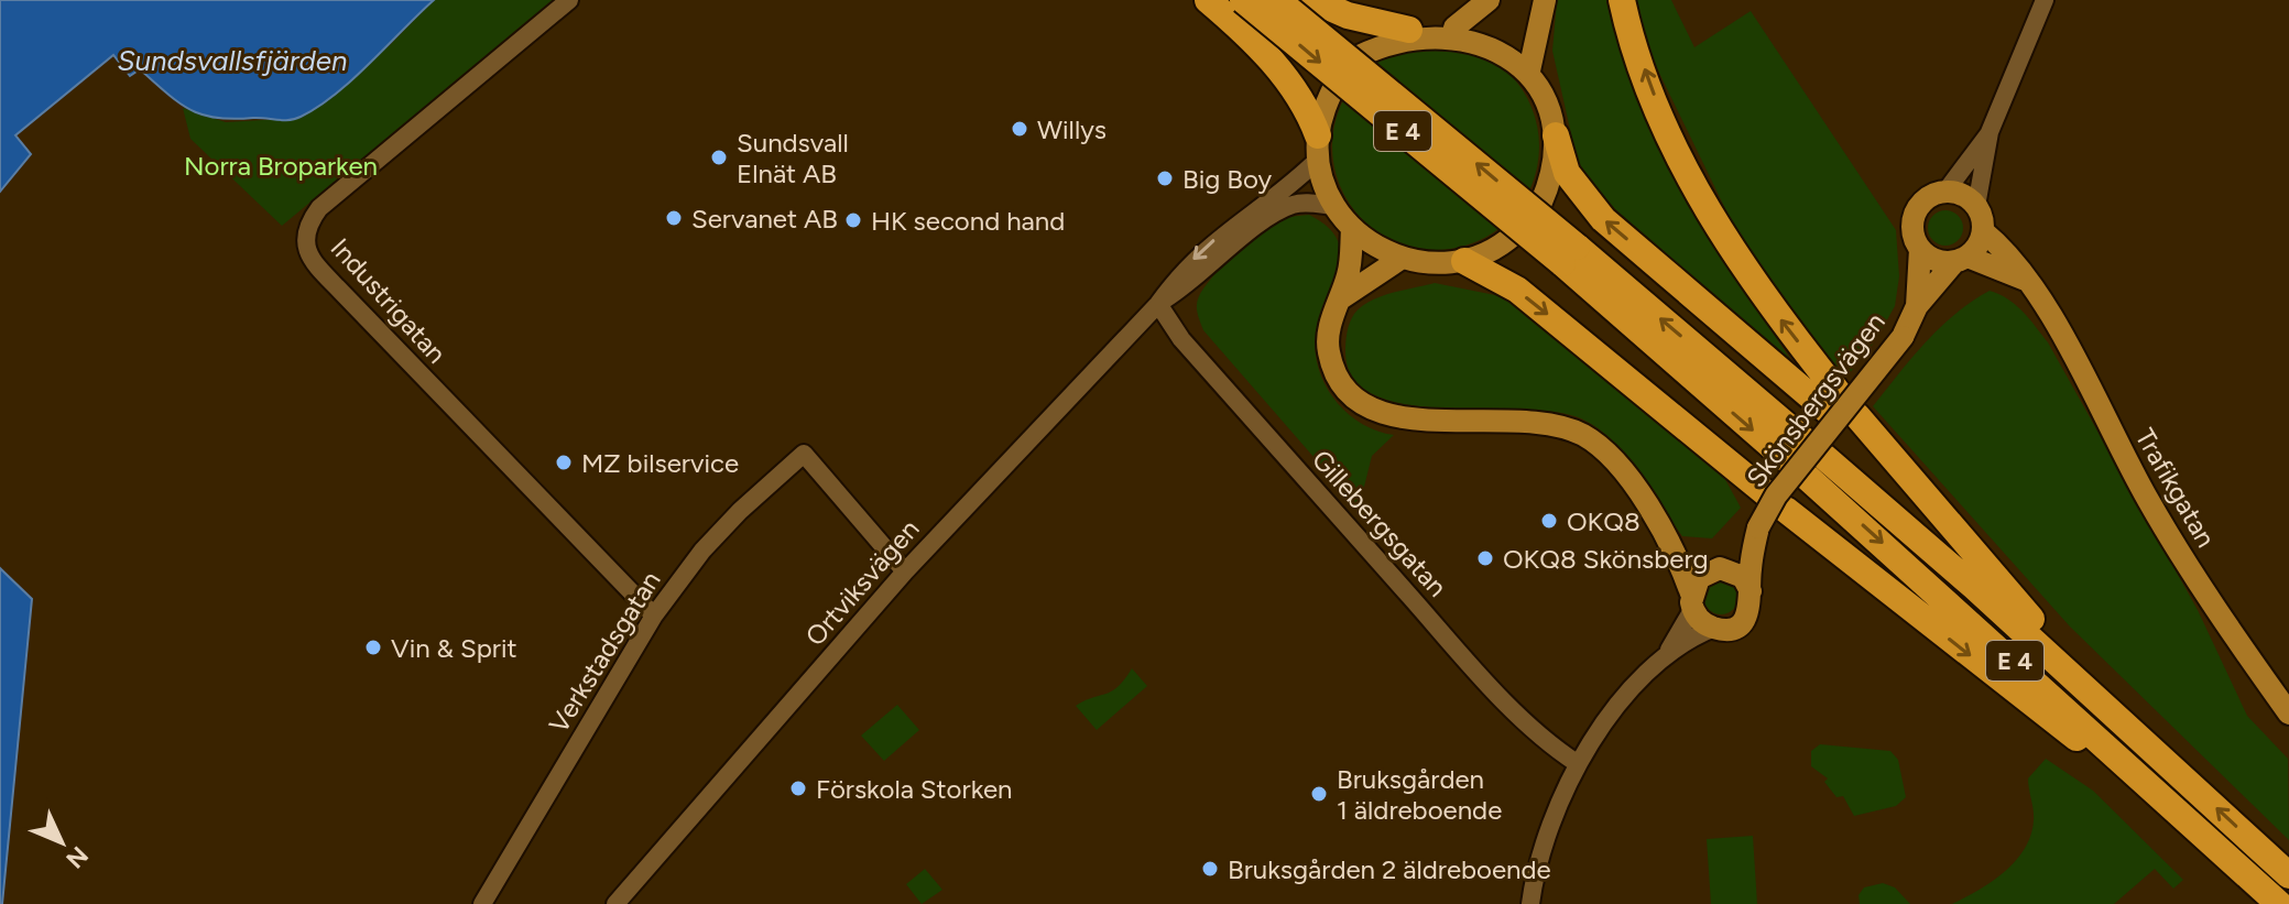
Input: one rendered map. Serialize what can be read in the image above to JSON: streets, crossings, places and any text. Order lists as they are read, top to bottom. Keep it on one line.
{"streets":{"highway":["E 4"],"main road":["Skönsbergsvägen","Trafikgatan"],"street":["Industrigatan","Gillebergsgatan","Ortviksvägen","Verkstadsgatan"]},"crossings":[["Industrigatan","Verkstadsgatan"],["Skönsbergsvägen","Trafikgatan"],["Gillebergsgatan","Ortviksvägen"],["Ortviksvägen","Verkstadsgatan"]],"water":["Sundsvallsfjärden"],"parks":["Norra Broparken"],"places":["Willys","Sundsvall Elnät AB","Big Boy","Servanet AB","HK second hand","MZ bilservice","OKQ8","OKQ8 Skönsberg","Vin & Sprit","Förskola Storken","Bruksgården 1 äldreboende","Bruksgården 2 äldreboende"],"north":"bottom right"}
